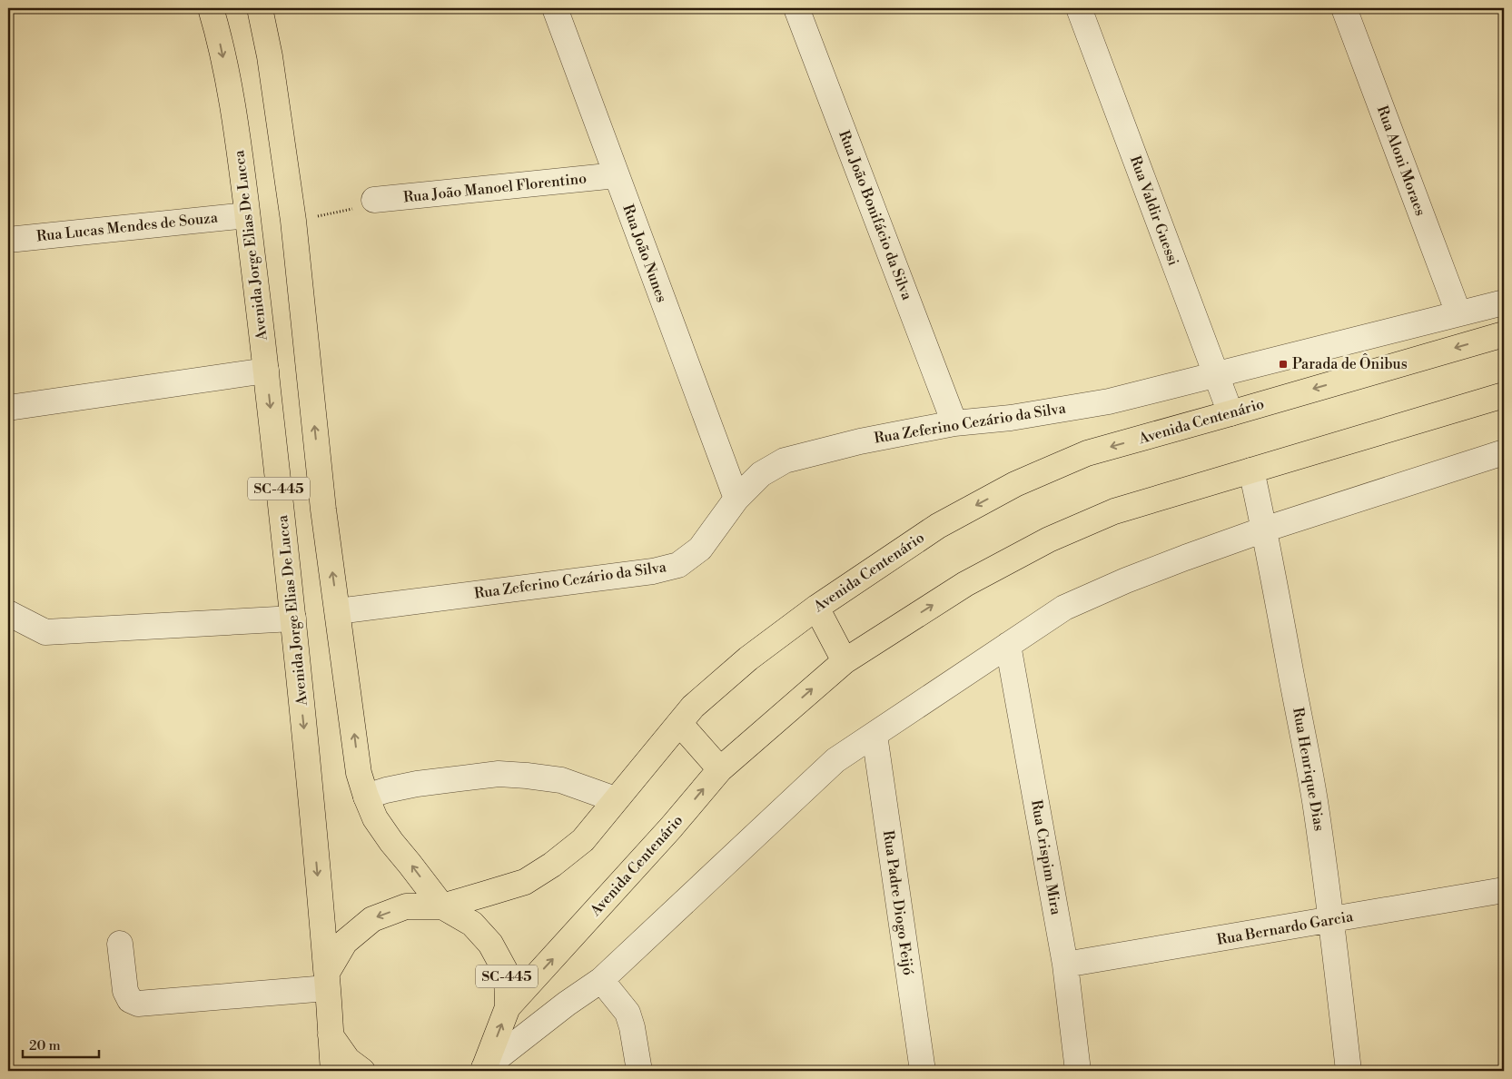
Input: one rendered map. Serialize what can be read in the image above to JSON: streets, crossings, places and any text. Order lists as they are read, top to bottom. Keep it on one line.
{"streets":{"main road":["Avenida Jorge Elias De Lucca","Avenida Centenário","SC-445"],"street":["Rua Aloni Moraes","Rua João Manoel Florentino","Rua Valdir Guessi","Rua João Bonifácio da Silva","Rua Lucas Mendes de Souza","Rua João Nunes","Rua Zeferino Cezário da Silva","Rua Henrique Dias","Rua Crispim Mira","Rua Padre Diogo Feijó","Rua Bernardo Garcia"]},"crossings":[["Rua Aloni Moraes","Rua Zeferino Cezário da Silva"],["Rua João Manoel Florentino","Rua João Nunes"],["Rua Valdir Guessi","Avenida Centenário"],["Rua Valdir Guessi","Rua Zeferino Cezário da Silva"],["Rua João Bonifácio da Silva","Rua Zeferino Cezário da Silva"],["Rua Lucas Mendes de Souza","Avenida Jorge Elias De Lucca"],["Avenida Jorge Elias De Lucca","SC-445"],["Rua João Nunes","Rua Zeferino Cezário da Silva"],["Avenida Centenário","SC-445"],["Avenida Centenário","Rua Henrique Dias"],["Rua Zeferino Cezário da Silva","SC-445"],["Rua Henrique Dias","Rua Bernardo Garcia"],["Rua Crispim Mira","Rua Bernardo Garcia"]],"places":{"transit":["Parada de Ônibus"]},"scale_bar":"20 m"}
